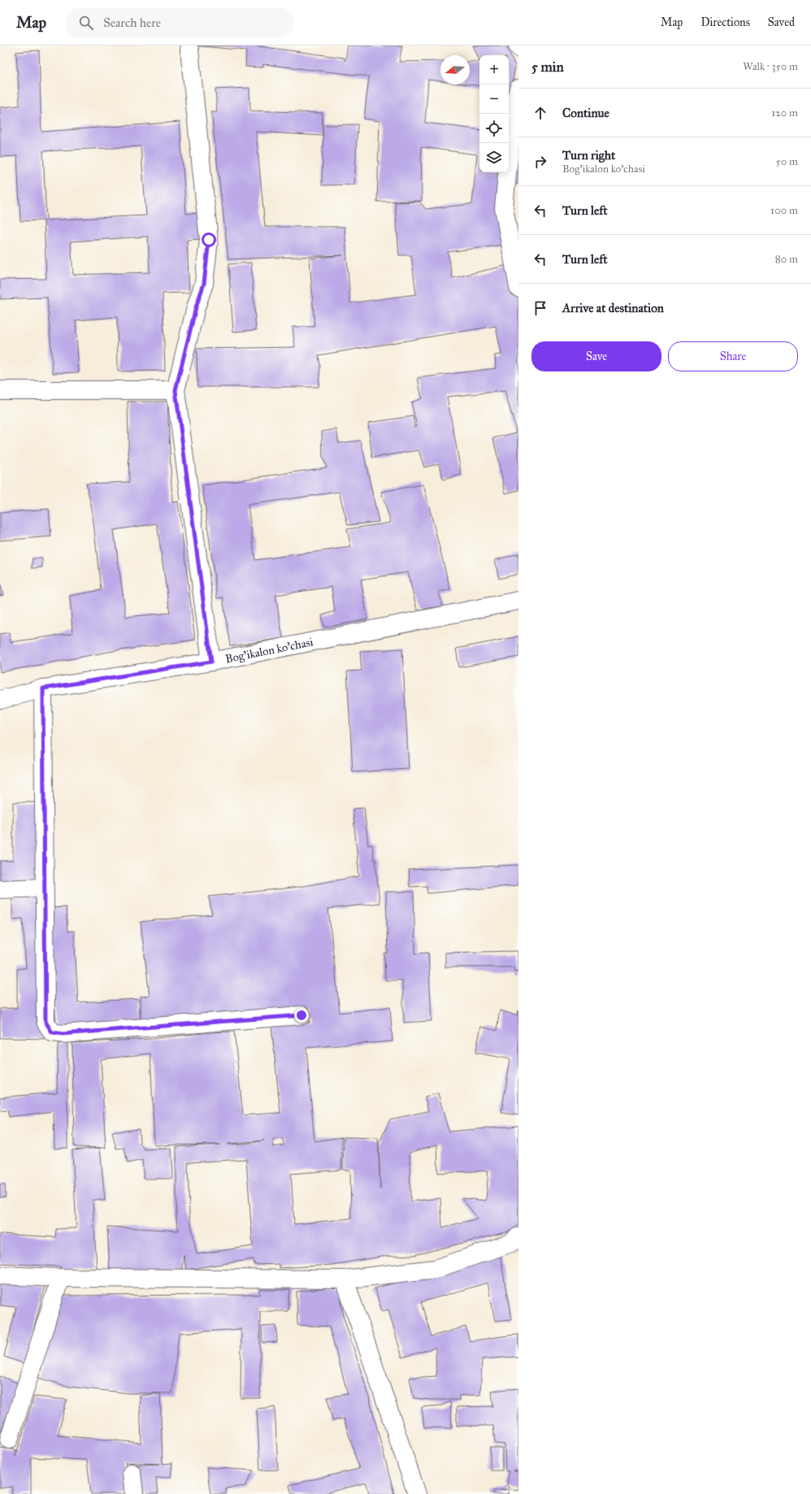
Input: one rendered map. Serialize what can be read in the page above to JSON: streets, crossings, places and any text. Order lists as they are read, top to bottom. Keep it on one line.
{"streets":{"street":["Bog'ikalon ko'chasi"]},"north":"left","page":{"header":"Map","search":"Search here","nav":["Map","Directions","Saved"],"heading":["5 min","Walk · 350 m"],"map_buttons":["+","−"],"list":[["Continue","120 m"],["Turn right","Bog'ikalon ko'chasi","50 m"],["Turn left","100 m"],["Turn left","80 m"],"Arrive at destination"],"buttons":["Save","Share"]}}
